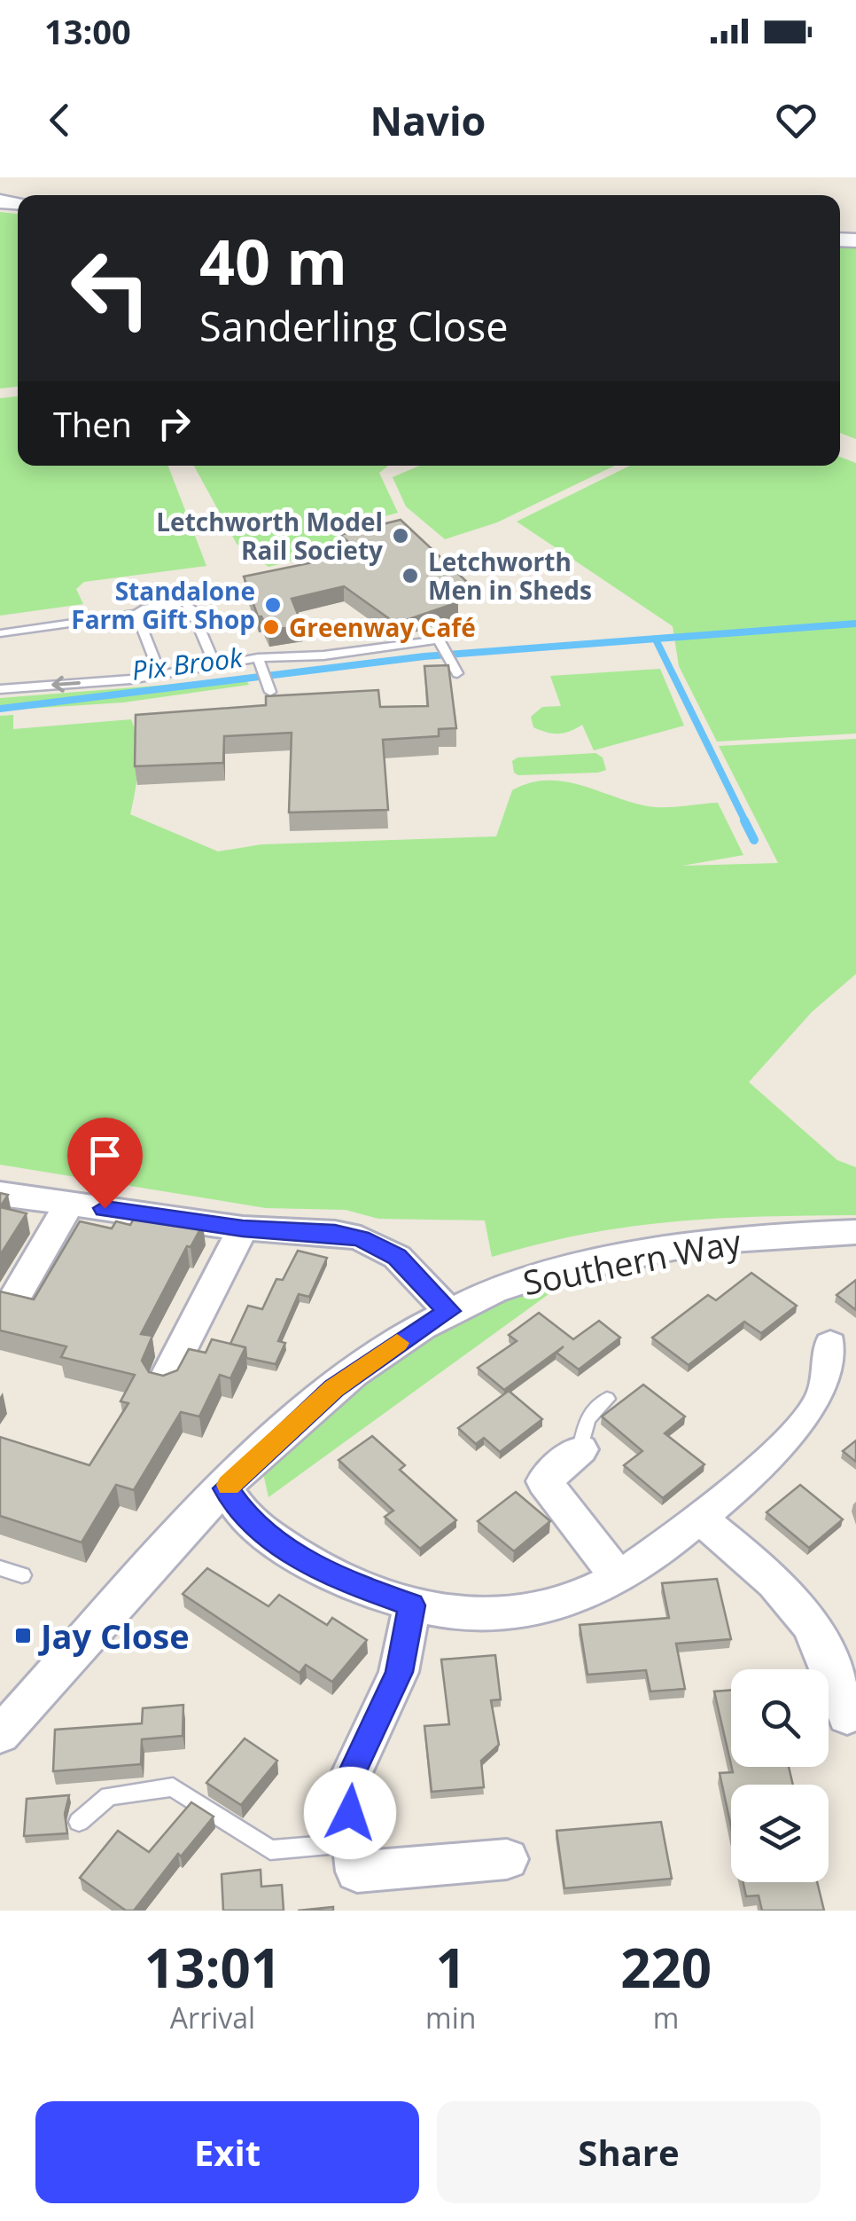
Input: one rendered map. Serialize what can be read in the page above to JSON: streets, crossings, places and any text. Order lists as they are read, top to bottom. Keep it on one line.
{"streets":{"street":["Southern Way"]},"water":["Pix Brook"],"places":{"other":["Letchworth Model Rail Society","Letchworth Men in Sheds","Standalone Farm Gift Shop","Greenway Café"],"transit":["Jay Close"]},"page":{"status":"13:00","header":"Navio","turn":["40 m","Sanderling Close"],"then":"Then","eta":["13:01","Arrival","1","min","220","m"],"buttons":["Exit","Share"]}}
